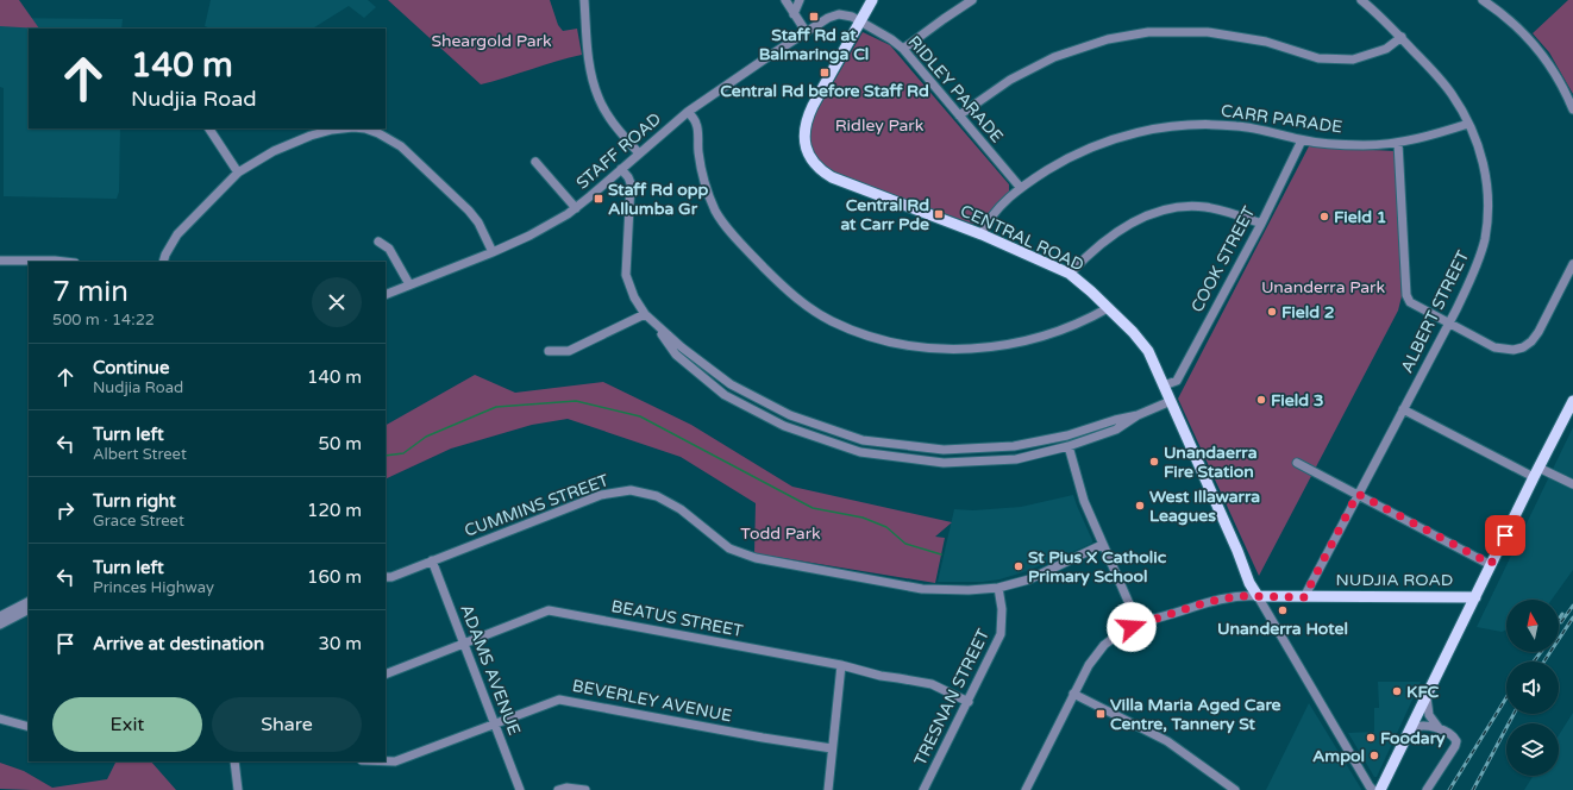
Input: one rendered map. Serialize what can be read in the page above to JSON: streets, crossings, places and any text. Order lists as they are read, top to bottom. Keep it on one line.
{"streets":{"main road":["CENTRAL ROAD","NUDJIA ROAD"],"street":["RIDLEY PARADE","CARR PARADE","STAFF ROAD","COOK STREET","ALBERT STREET","CUMMINS STREET","BEATUS STREET","ADAMS AVENUE","TRESNAN STREET","BEVERLEY AVENUE"]},"crossings":[["RIDLEY PARADE","CARR PARADE"],["RIDLEY PARADE","STAFF ROAD"],["RIDLEY PARADE","CENTRAL ROAD"],["CARR PARADE","CENTRAL ROAD"],["CARR PARADE","COOK STREET"],["CARR PARADE","ALBERT STREET"],["STAFF ROAD","CENTRAL ROAD"],["CENTRAL ROAD","COOK STREET"],["CENTRAL ROAD","NUDJIA ROAD"],["ALBERT STREET","NUDJIA ROAD"],["CUMMINS STREET","ADAMS AVENUE"],["CUMMINS STREET","TRESNAN STREET"],["BEATUS STREET","ADAMS AVENUE"],["BEATUS STREET","TRESNAN STREET"],["ADAMS AVENUE","BEVERLEY AVENUE"]],"parks":["Sheargold Park","Ridley Park","Unanderra Park","Todd Park"],"places":{"transit":["Staff Rd at Balmaringa Cl","Central Rd before Staff Rd","Staff Rd opp Allumba Gr","Central Rd at Carr Pde","Villa Maria Aged Care Centre, Tannery St"],"other":["Field 1","Field 2","Field 3","Unandaerra Fire Station","West Illawarra Leagues","St Pius X Catholic Primary School","Unanderra Hotel","KFC","Foodary","Ampol"]},"north":"top","page":{"turn":["140 m","Nudjia Road"],"heading":["7 min","500 m · 14:22"],"list":[{"name":"Continue","note":"Nudjia Road","value":"140 m"},{"name":"Turn left","note":"Albert Street","value":"50 m"},{"name":"Turn right","note":"Grace Street","value":"120 m"},{"name":"Turn left","note":"Princes Highway","value":"160 m"},{"name":"Arrive at destination","value":"30 m"}],"buttons":["Exit","Share"]}}
